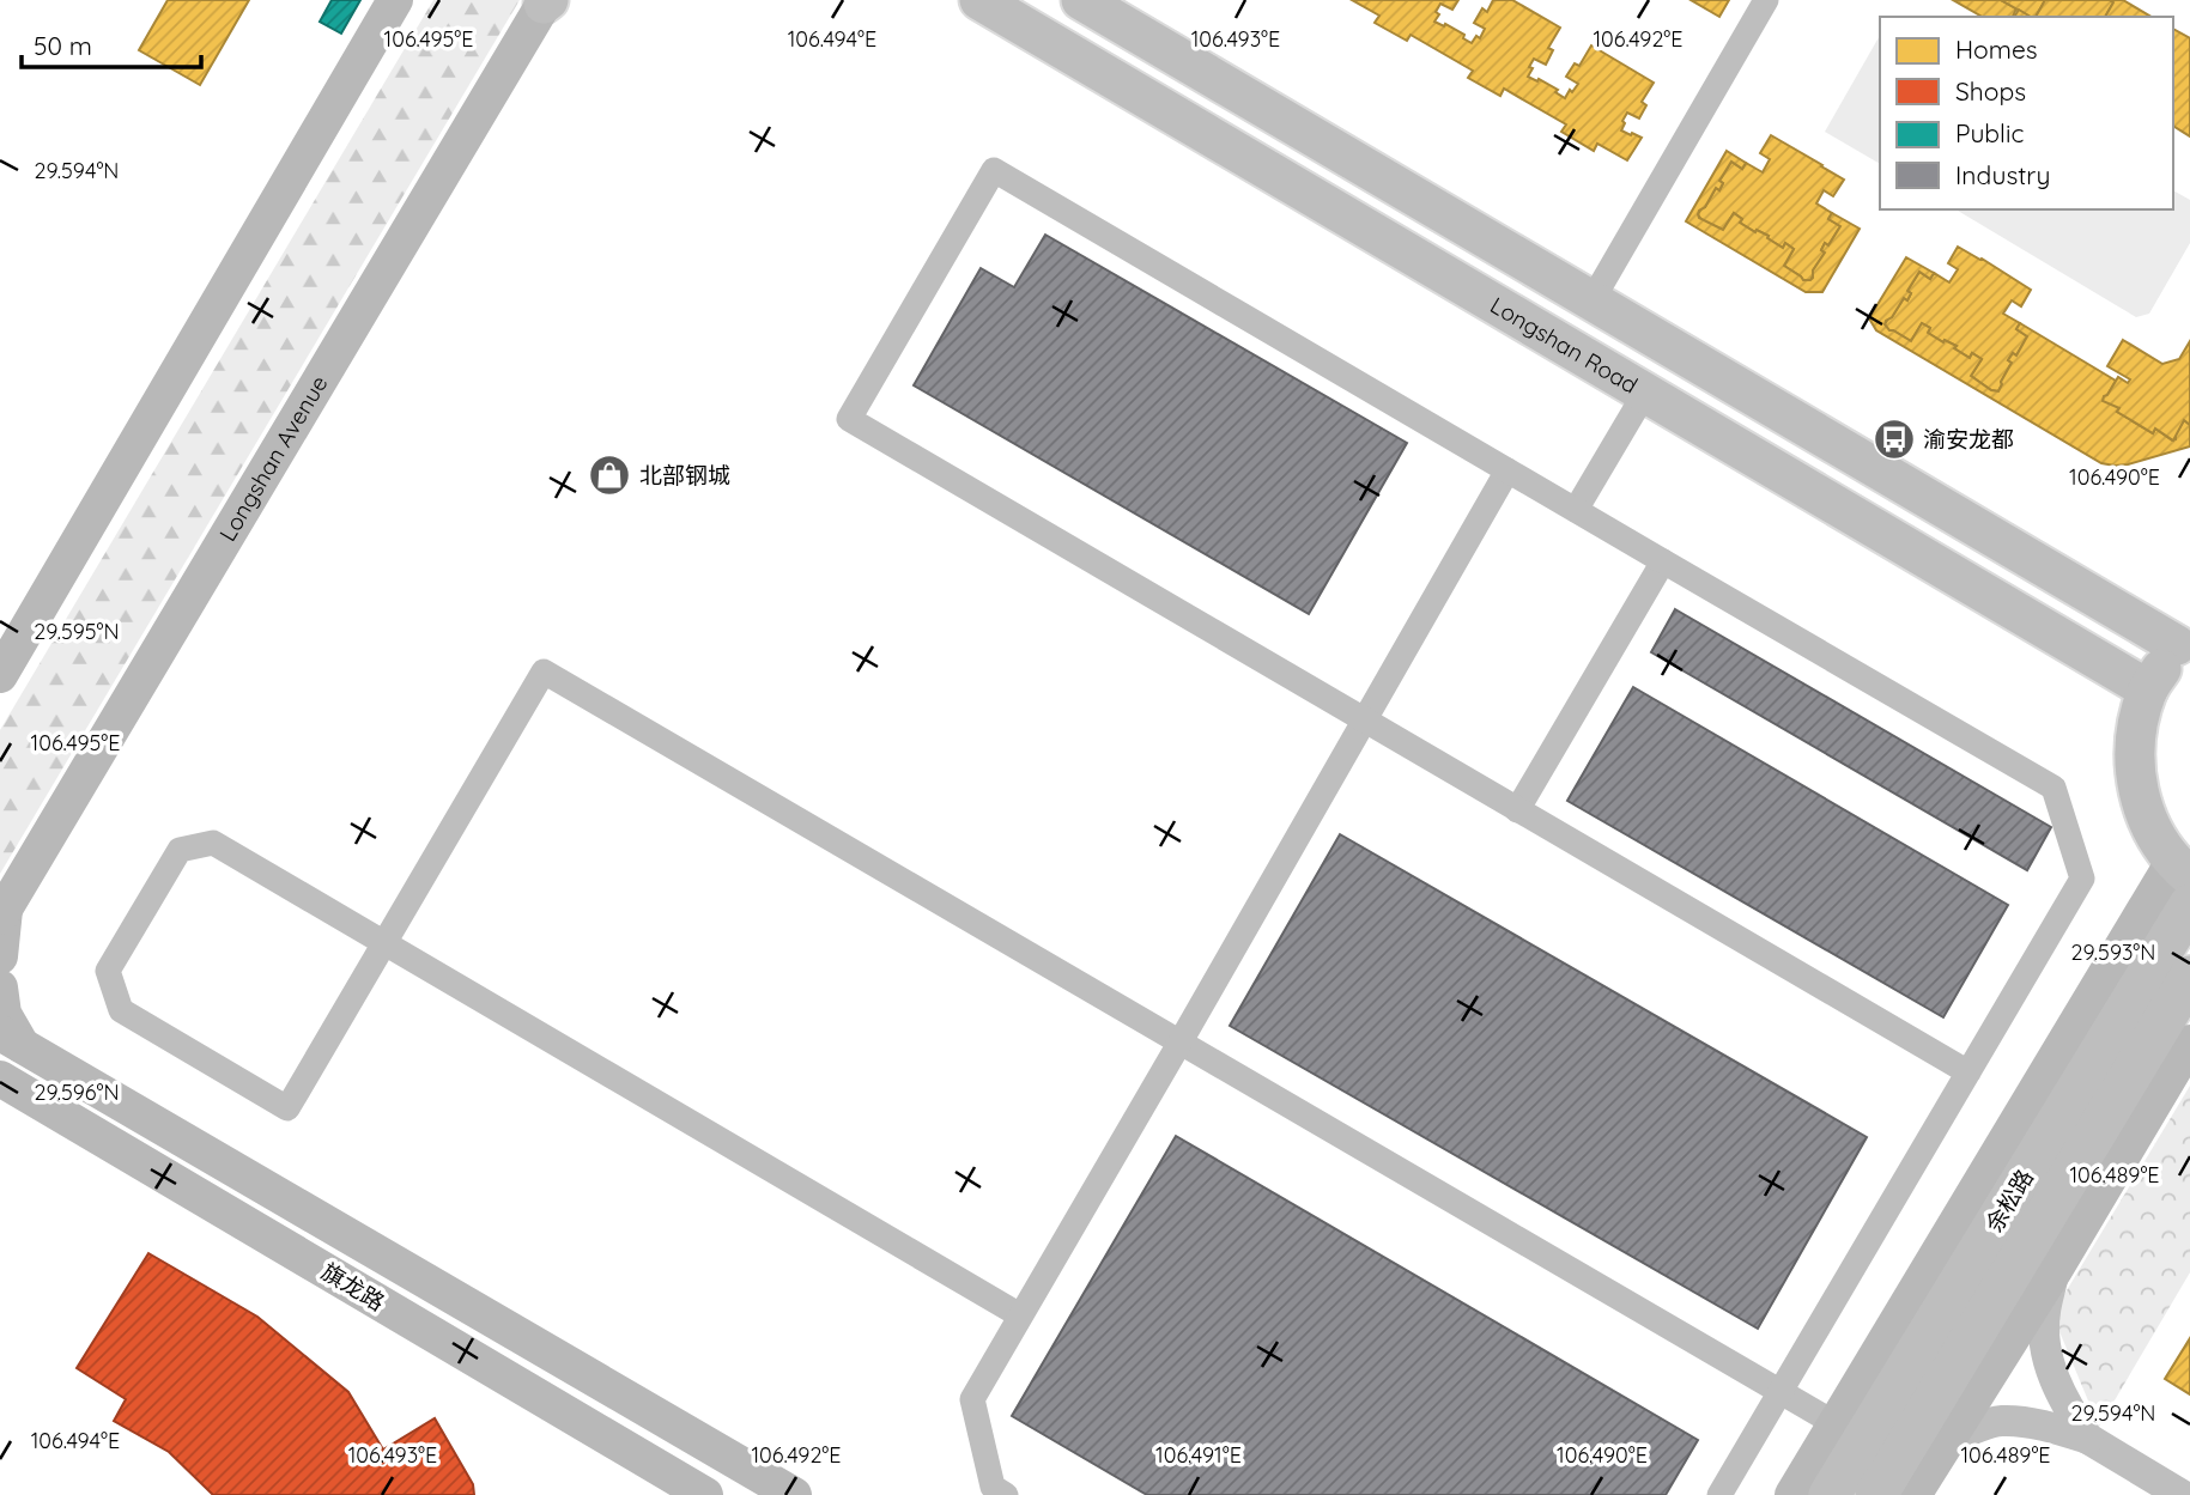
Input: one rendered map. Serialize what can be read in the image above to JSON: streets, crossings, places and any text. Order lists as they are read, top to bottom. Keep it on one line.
{"streets":{"highway":["余松路"],"main road":["Longshan Road","Longshan Avenue","旗龙路"]},"places":{"bus stop":["渝安龙都"],"shop":["北部钢城"]},"legend":["Homes","Shops","Public","Industry"],"scale_bar":"50 m","coordinates":["106.495°E","106.494°E","106.493°E","106.492°E","29.594°N","106.490°E","29.595°N","29.593°N","29.596°N","106.489°E","106.491°E"]}
